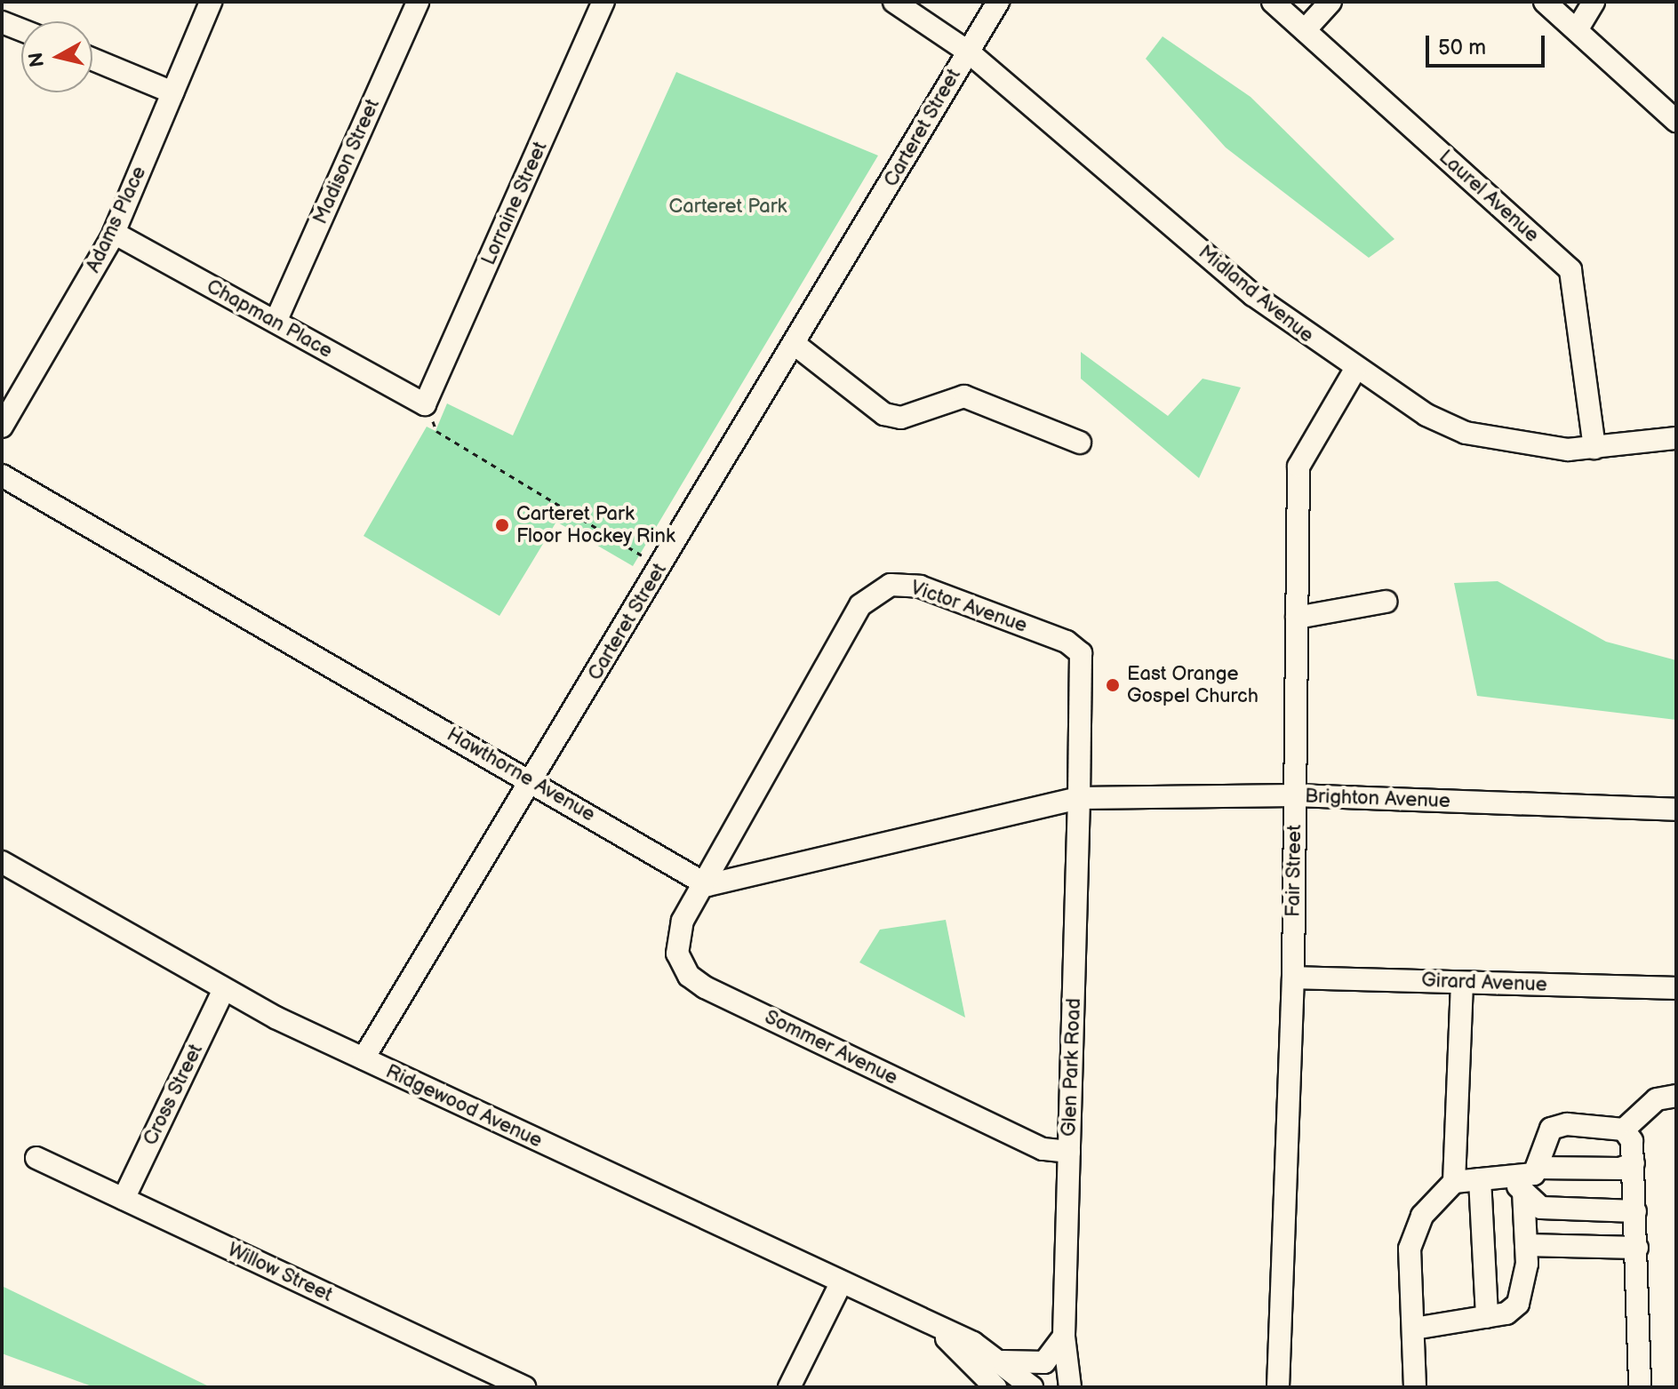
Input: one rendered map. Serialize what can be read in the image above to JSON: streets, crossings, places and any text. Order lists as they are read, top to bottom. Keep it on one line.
{"streets":{"street":["Carteret Street","Madison Street","Laurel Avenue","Lorraine Street","Adams Place","Midland Avenue","Chapman Place","Victor Avenue","Hawthorne Avenue","Brighton Avenue","Fair Street","Girard Avenue","Sommer Avenue","Glen Park Road","Cross Street","Ridgewood Avenue","Willow Street"]},"crossings":[["Carteret Street","Midland Avenue"],["Carteret Street","Hawthorne Avenue"],["Carteret Street","Ridgewood Avenue"],["Madison Street","Chapman Place"],["Laurel Avenue","Midland Avenue"],["Lorraine Street","Chapman Place"],["Adams Place","Chapman Place"],["Midland Avenue","Fair Street"],["Victor Avenue","Hawthorne Avenue"],["Victor Avenue","Brighton Avenue"],["Victor Avenue","Sommer Avenue"],["Victor Avenue","Glen Park Road"],["Hawthorne Avenue","Sommer Avenue"],["Brighton Avenue","Fair Street"],["Brighton Avenue","Glen Park Road"],["Fair Street","Girard Avenue"],["Sommer Avenue","Glen Park Road"],["Cross Street","Ridgewood Avenue"],["Cross Street","Willow Street"]],"parks":["Carteret Park"],"places":["Carteret Park Floor Hockey Rink","East Orange Gospel Church"],"scale_bar":"50 m","north":"left"}
